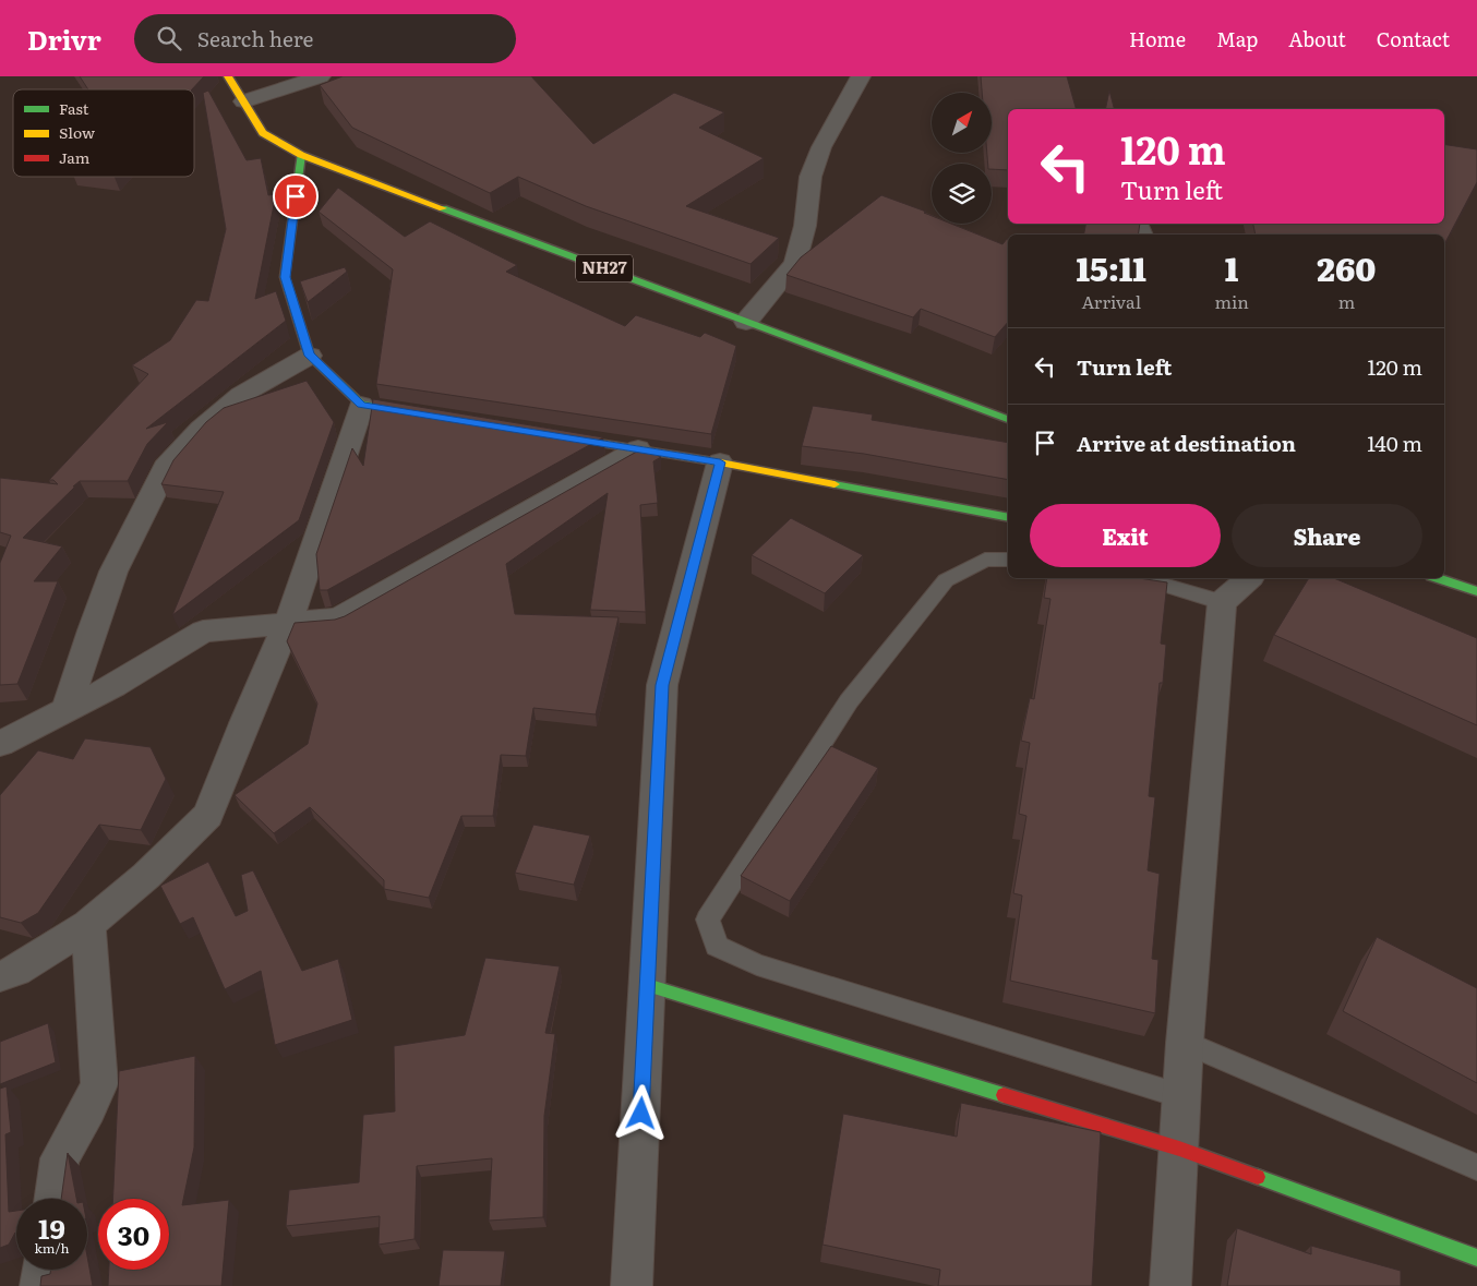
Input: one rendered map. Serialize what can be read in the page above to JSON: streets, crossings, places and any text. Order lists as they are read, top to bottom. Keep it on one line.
{"streets":{"main road":["NH27"]},"legend":["Fast","Slow","Jam"],"north":"top right","page":{"header":"Drivr","search":"Search here","nav":["Home","Map","About","Contact"],"turn":["120 m","Turn left"],"eta":["15:11","Arrival","1","min","260","m"],"list":[{"name":"Turn left","value":"120 m"},{"name":"Arrive at destination","value":"140 m"}],"buttons":["Exit","Share"],"speed":"19 km/h","limit":"30"}}
